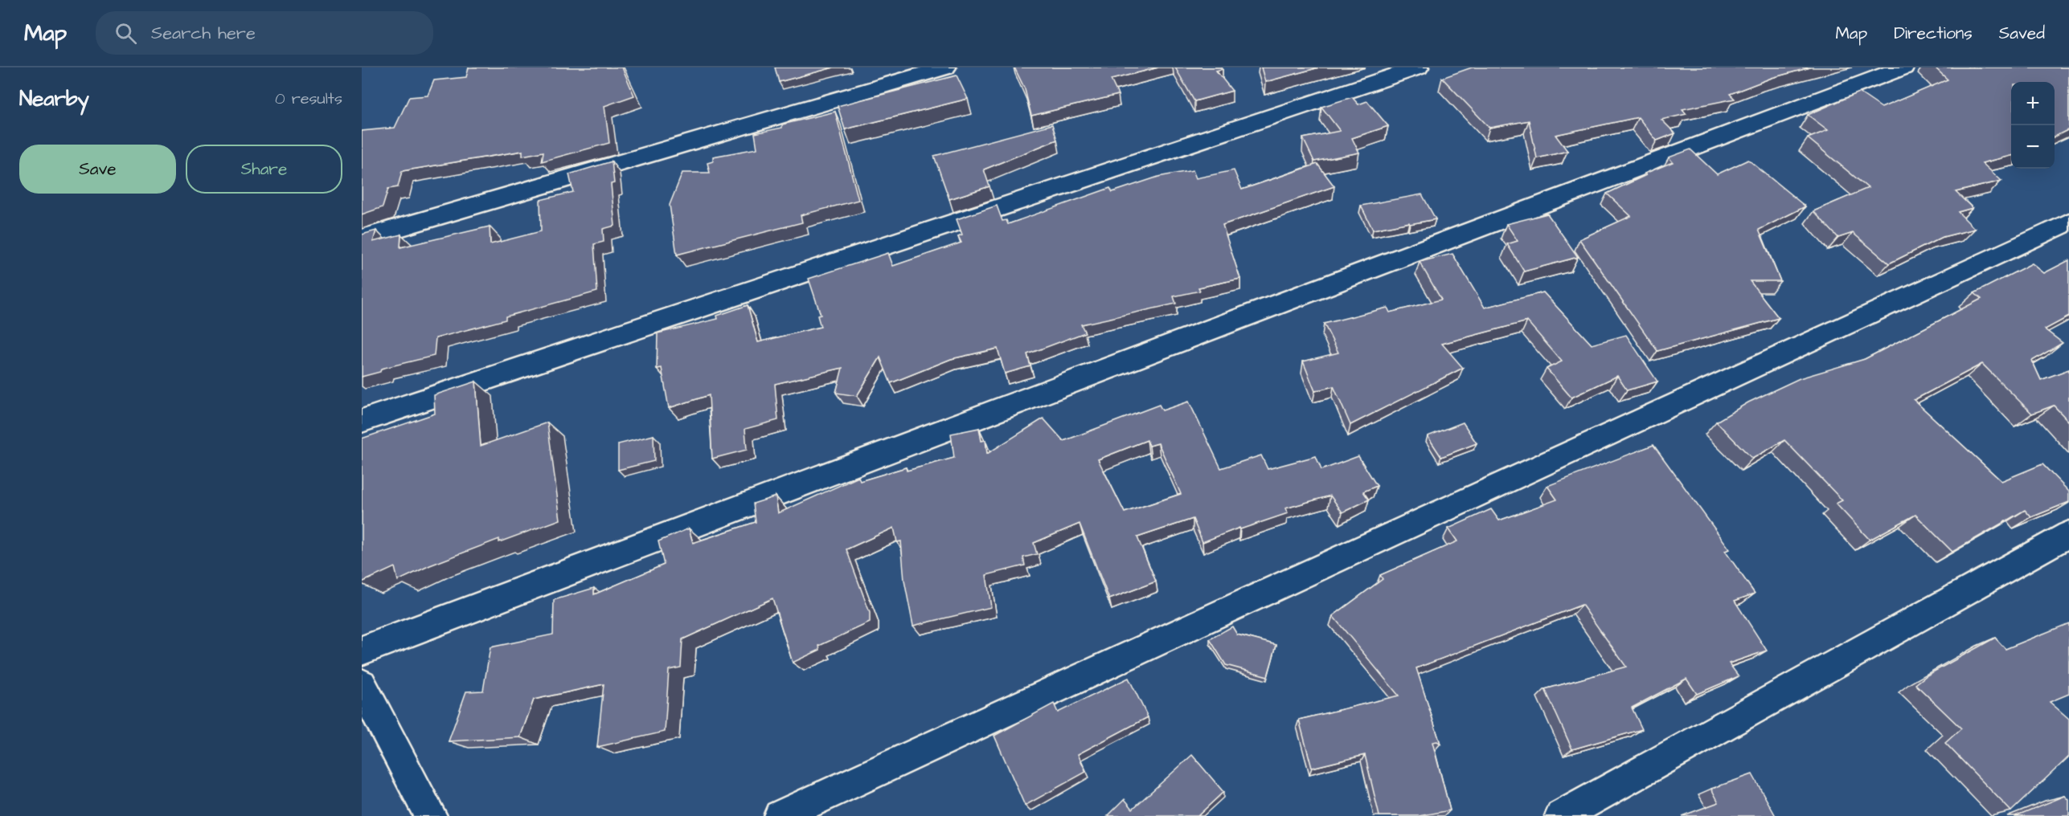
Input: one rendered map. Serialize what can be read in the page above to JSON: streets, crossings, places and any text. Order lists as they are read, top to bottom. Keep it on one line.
{"page":{"header":"Map","search":"Search here","nav":["Map","Directions","Saved"],"heading":["Nearby","0 results"],"map_buttons":["+","−"],"buttons":["Save","Share"]}}
